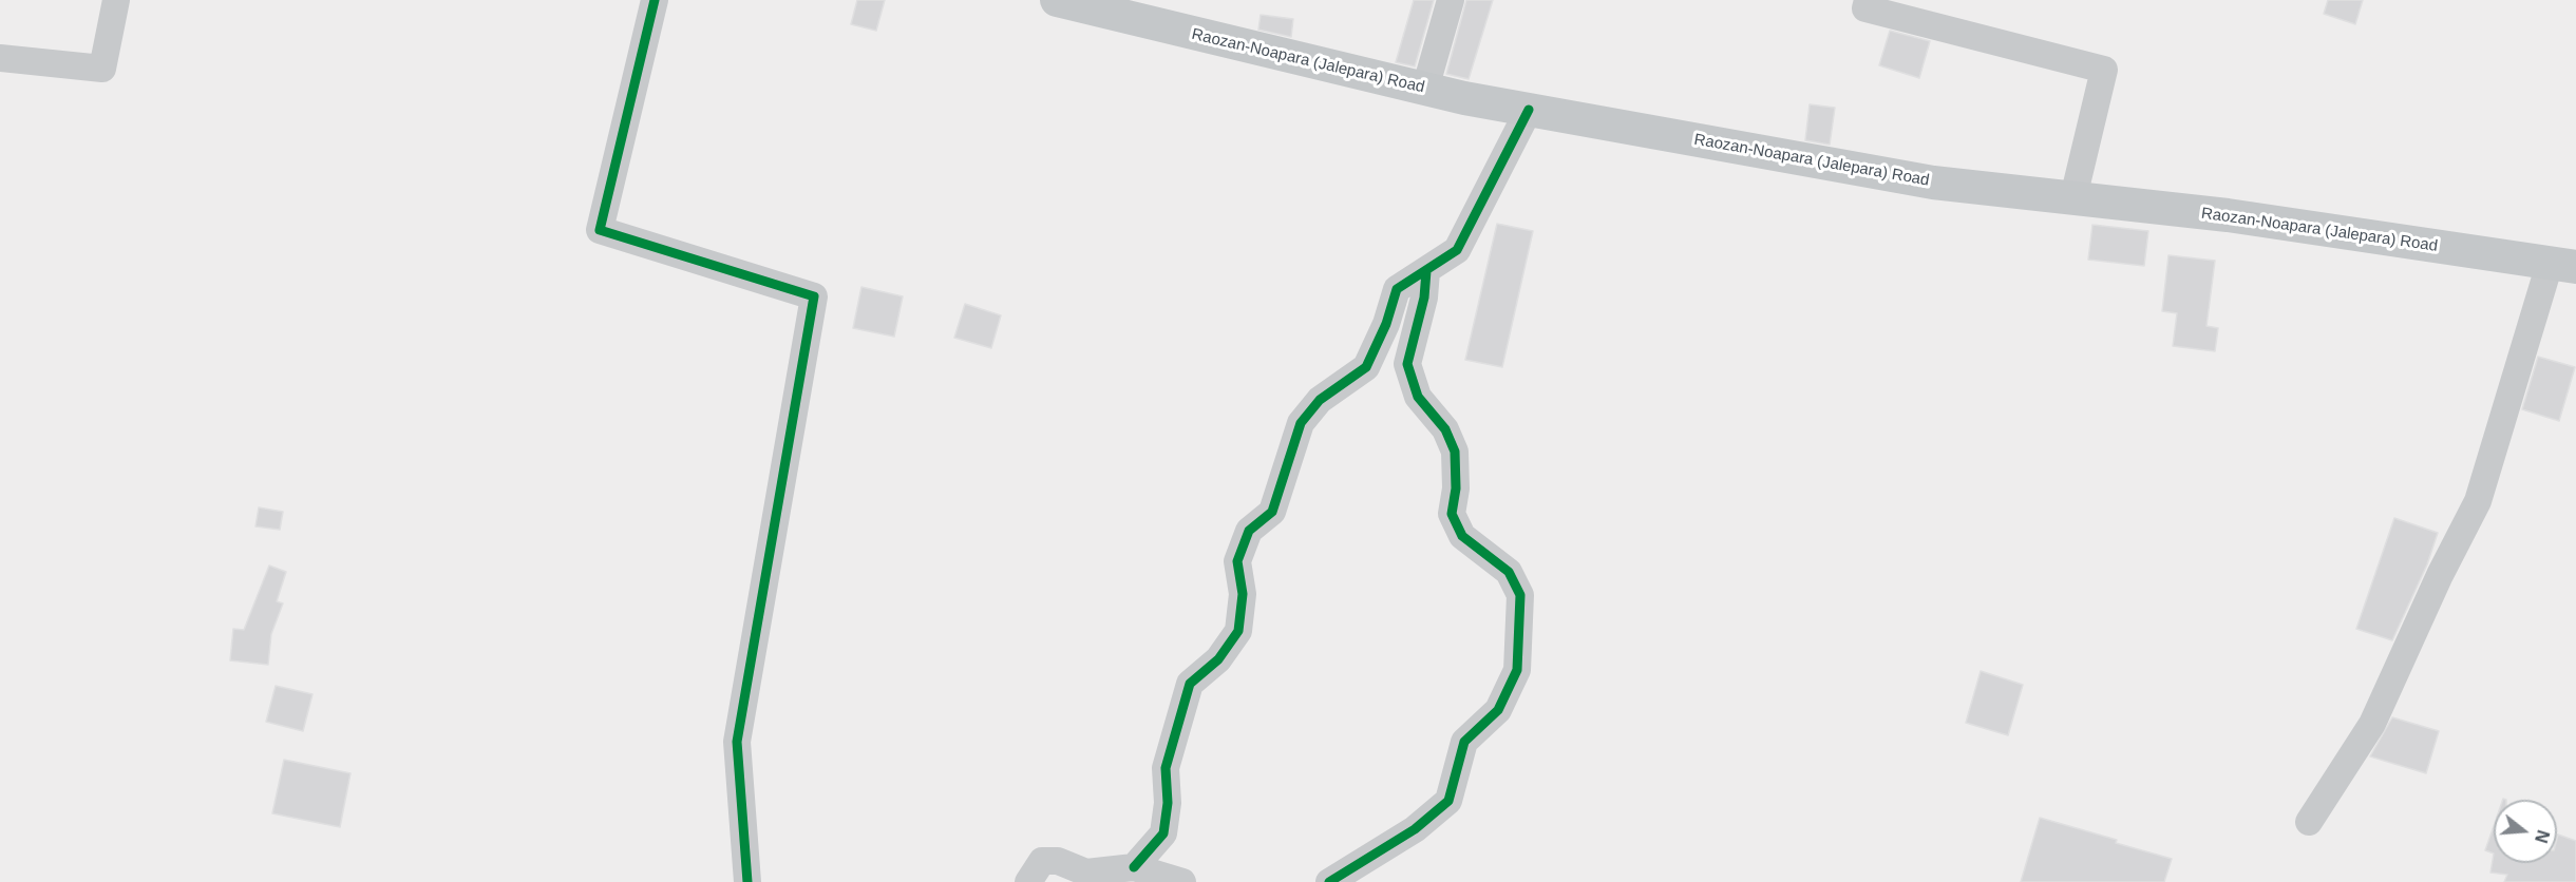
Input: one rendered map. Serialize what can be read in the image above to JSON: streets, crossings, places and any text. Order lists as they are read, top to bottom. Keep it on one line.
{"streets":{"main road":["Raozan-Noapara (Jalepara) Road"]},"north":"right"}
